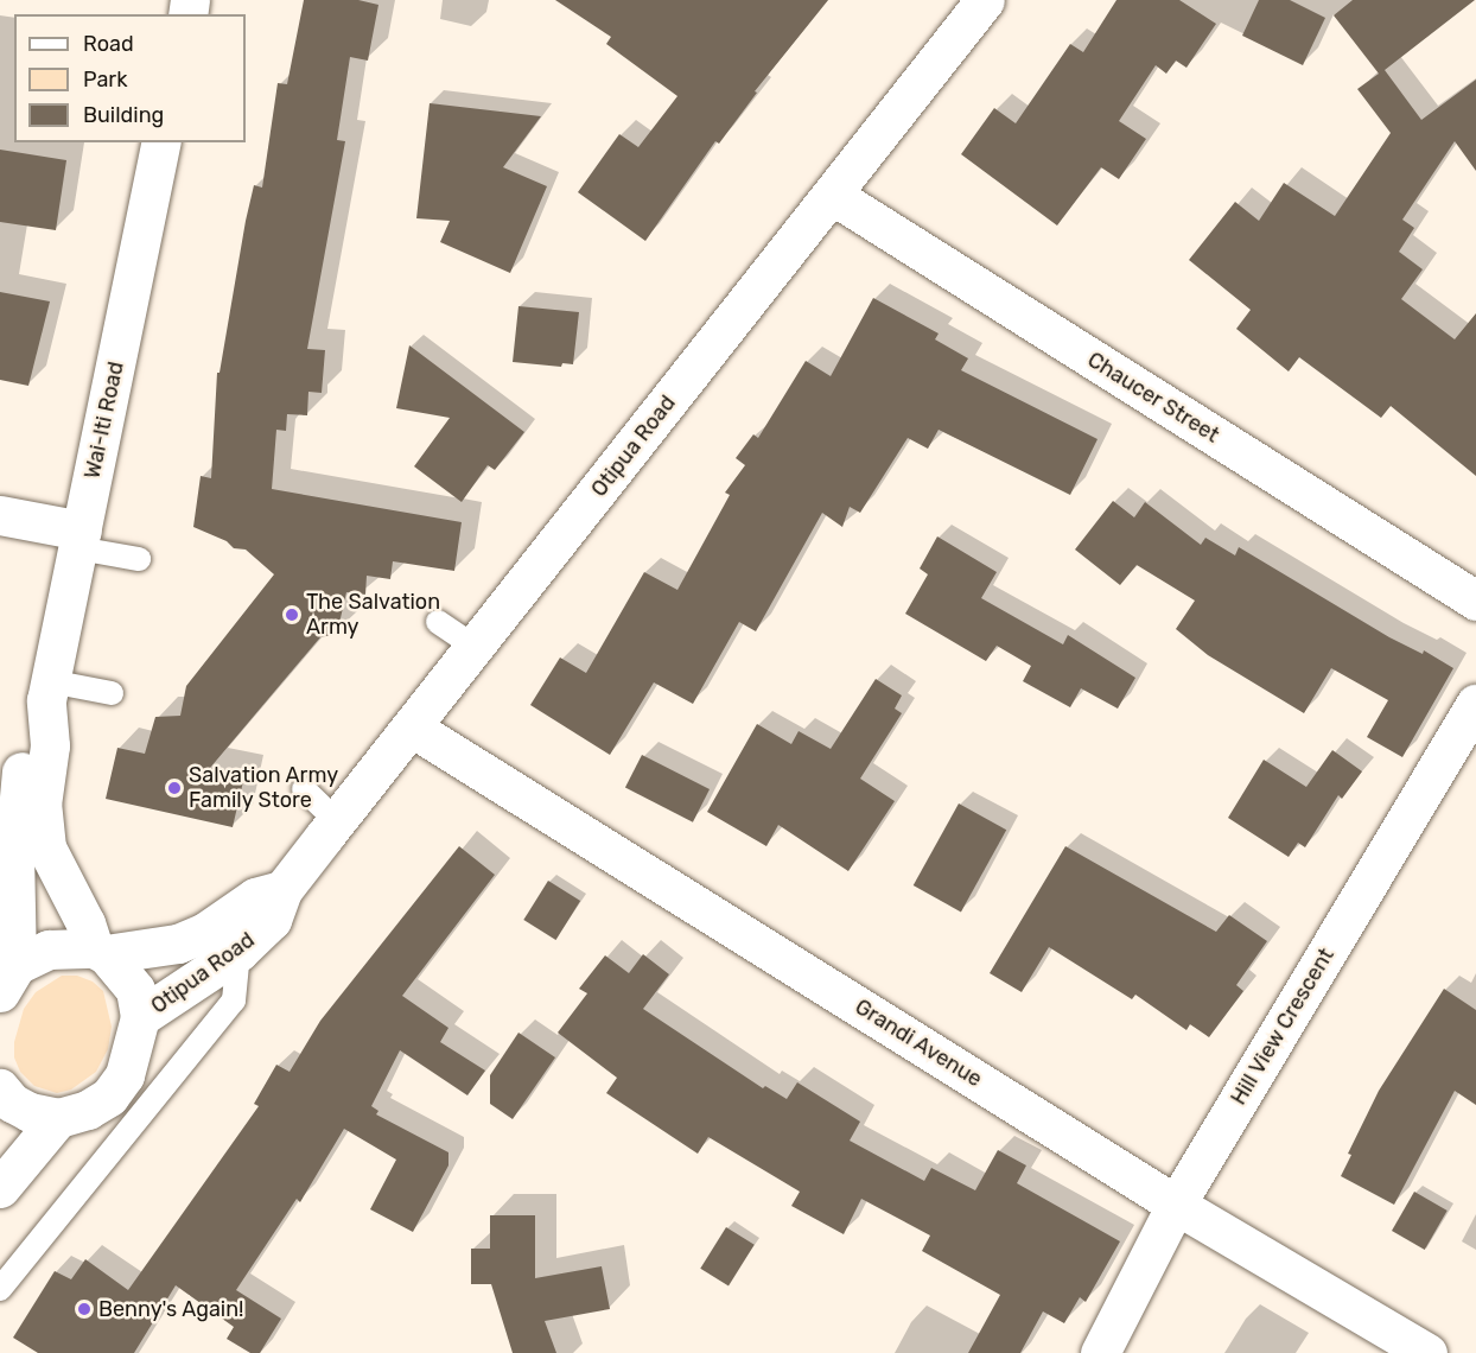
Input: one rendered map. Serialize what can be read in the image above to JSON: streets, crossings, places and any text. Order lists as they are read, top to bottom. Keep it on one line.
{"streets":{"street":["Chaucer Street","Wai-Iti Road","Otipua Road","Hill View Crescent","Grandi Avenue"]},"crossings":[["Chaucer Street","Otipua Road"],["Wai-Iti Road","Otipua Road"],["Otipua Road","Grandi Avenue"],["Hill View Crescent","Grandi Avenue"]],"places":["The Salvation Army","Salvation Army Family Store","Benny's Again!"],"legend":["Road","Park","Building"]}
